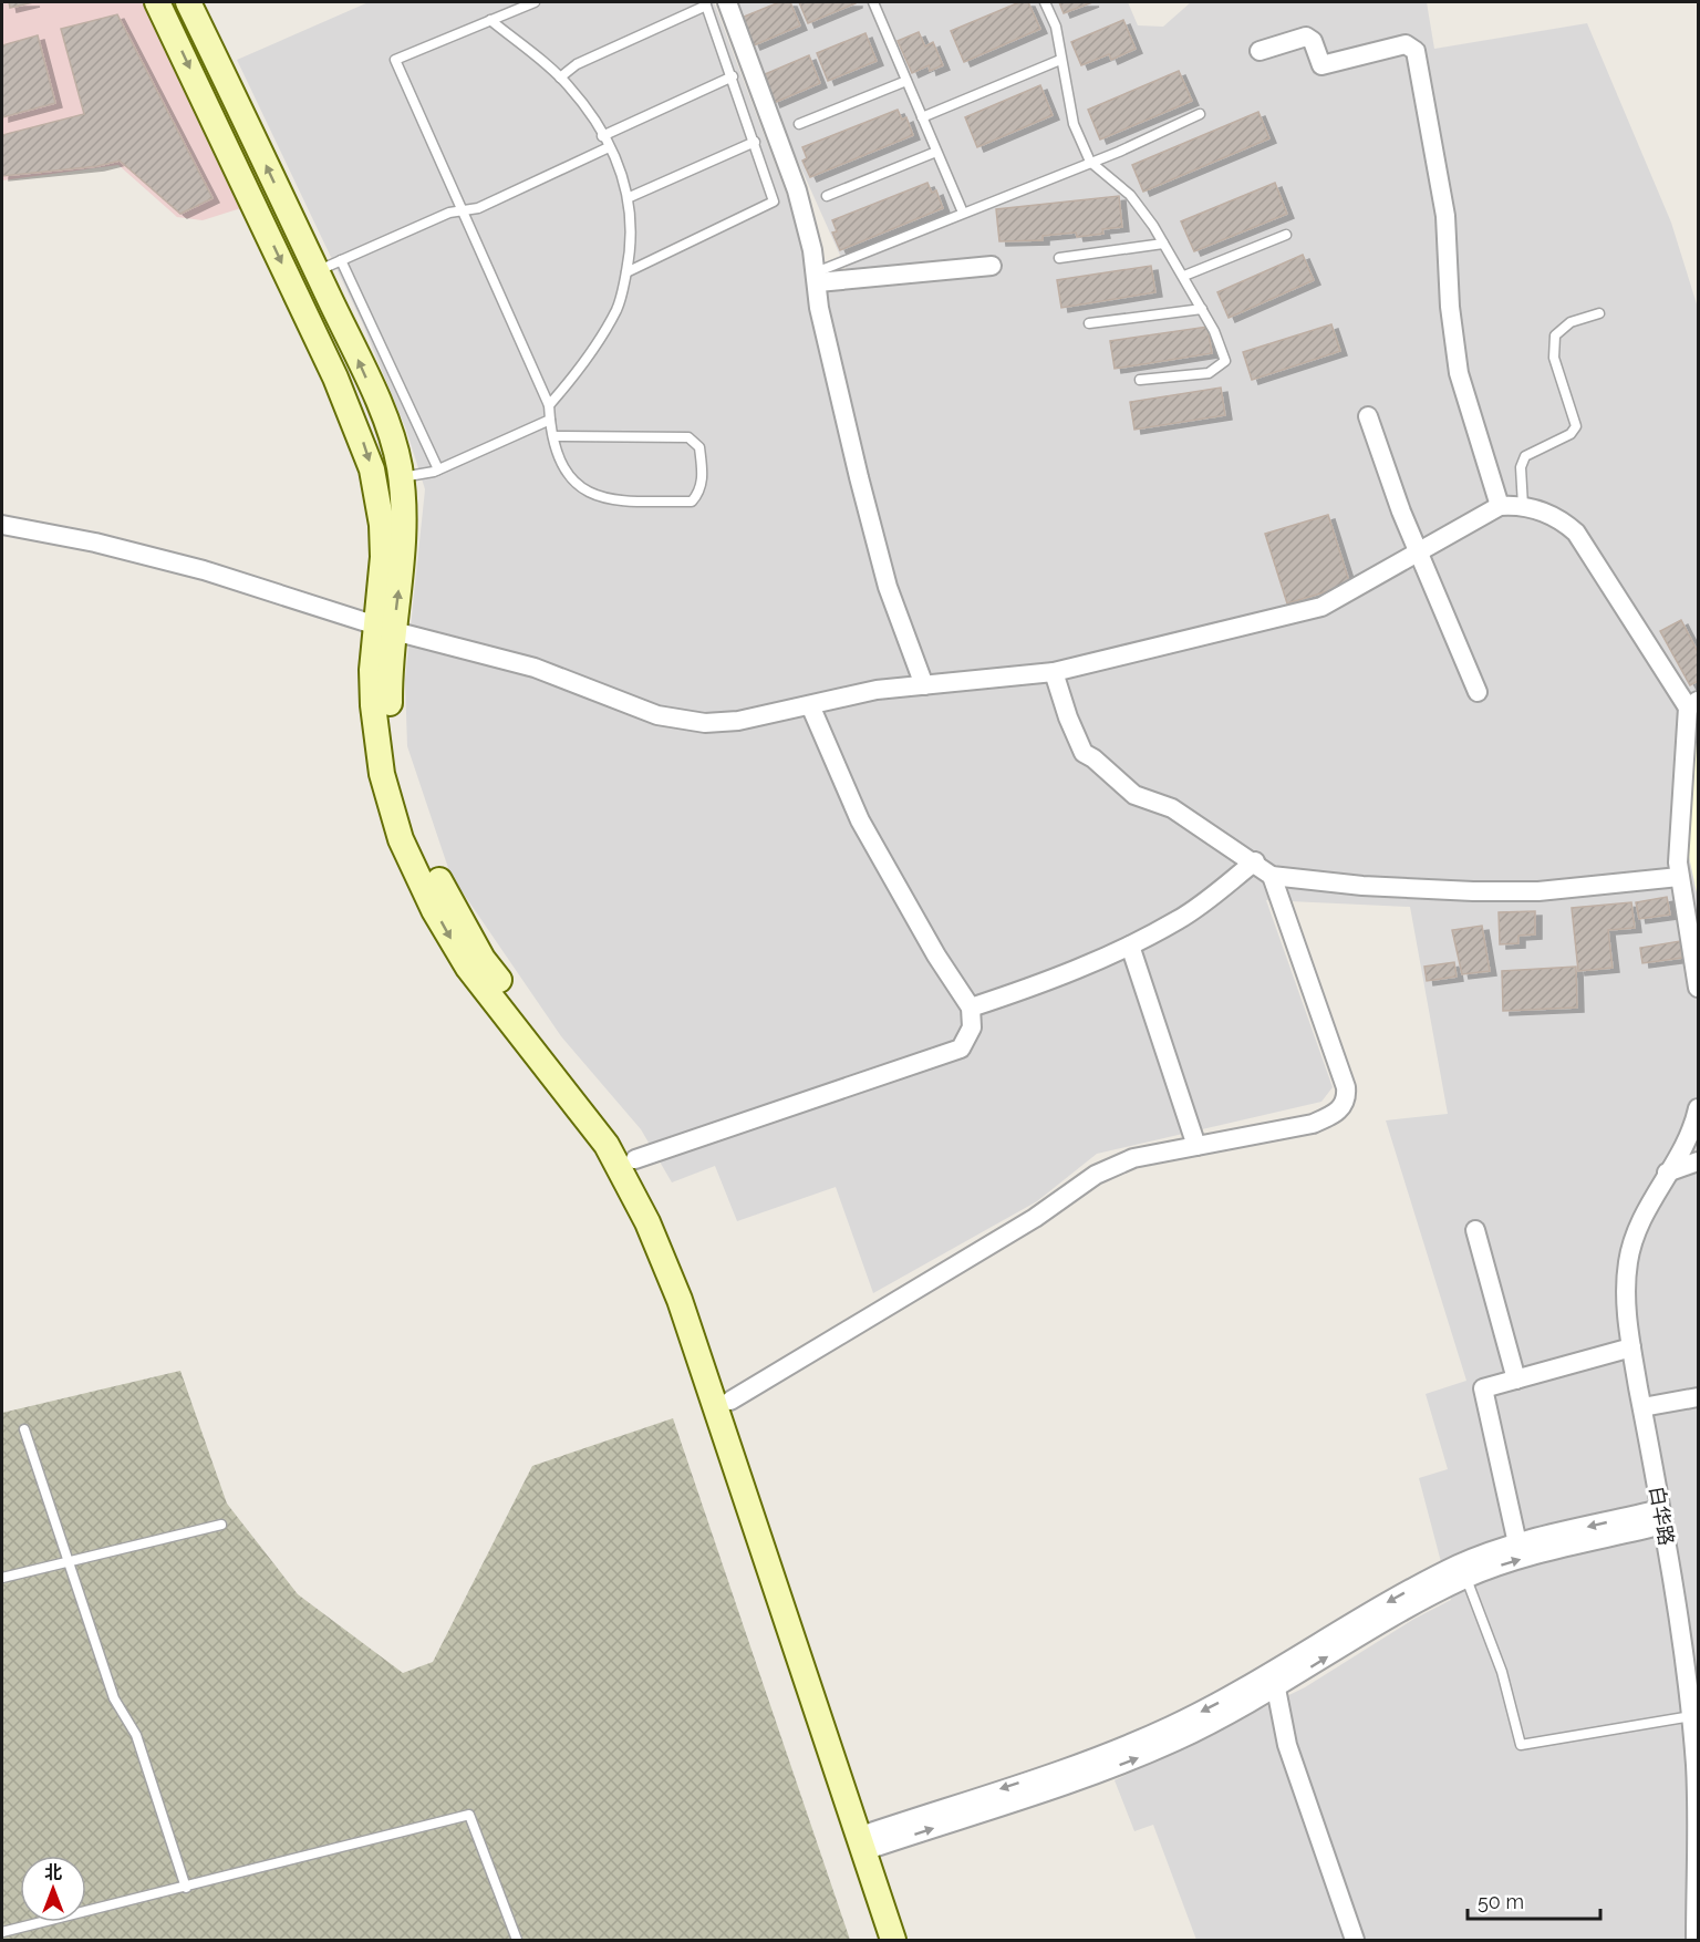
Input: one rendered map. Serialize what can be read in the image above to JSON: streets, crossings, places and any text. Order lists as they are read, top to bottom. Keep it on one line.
{"streets":{"street":["白华路"]},"scale_bar":"50 m","north":"top"}
